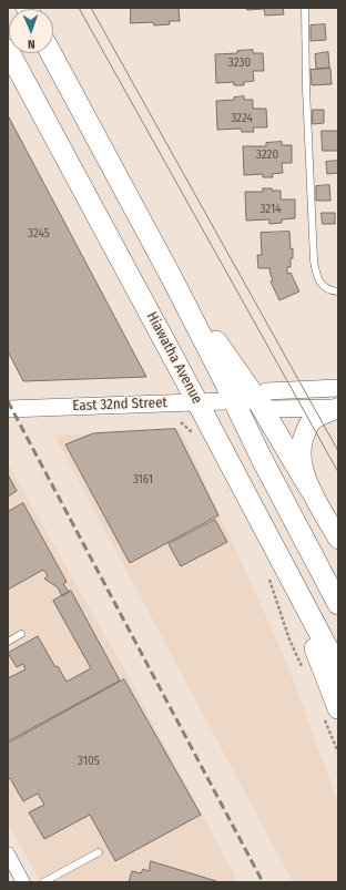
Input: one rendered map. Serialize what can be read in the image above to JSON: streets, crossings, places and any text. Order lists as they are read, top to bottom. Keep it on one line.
{"streets":{"highway":["Hiawatha Avenue"],"street":["East 32nd Street"]},"crossings":[["Hiawatha Avenue","East 32nd Street"]],"house_numbers":["3230","3224","3220","3214","3245","3161","3105"],"north":"bottom"}
